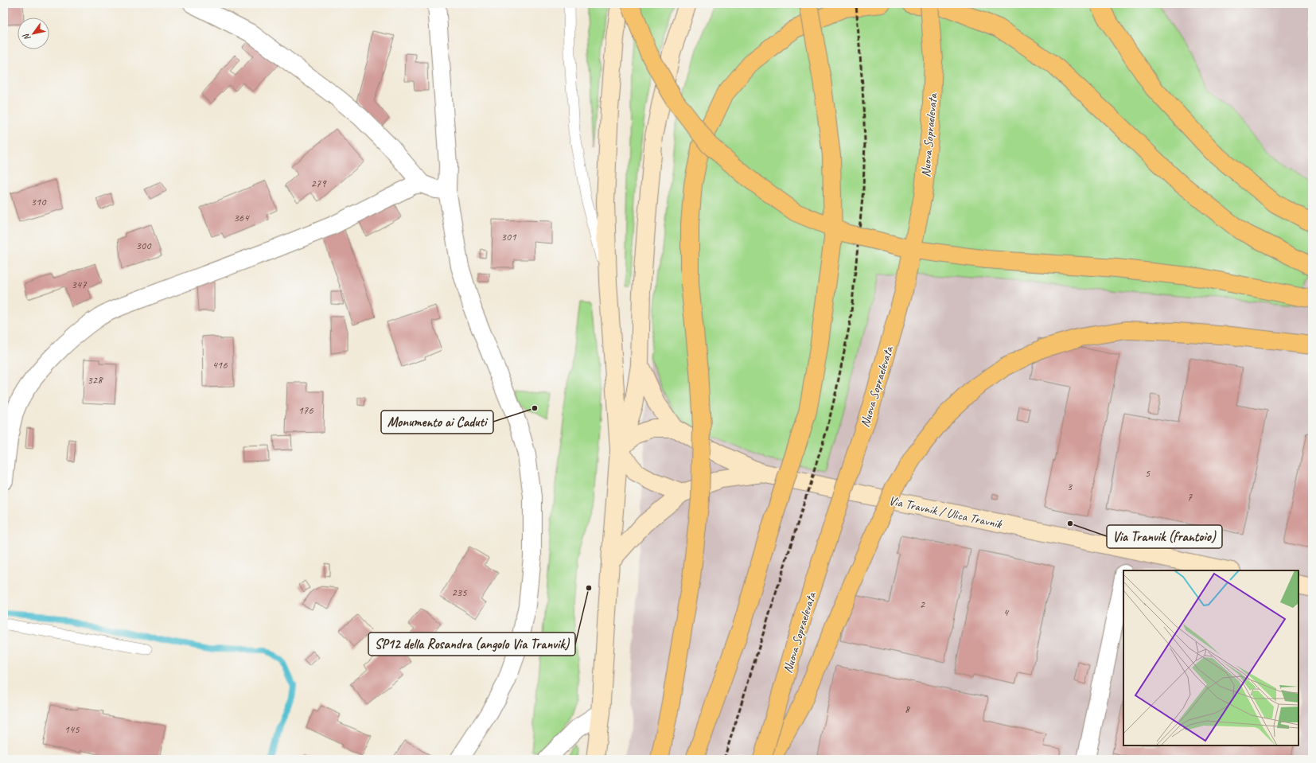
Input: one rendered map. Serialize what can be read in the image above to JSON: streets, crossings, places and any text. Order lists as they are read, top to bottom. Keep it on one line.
{"streets":{"highway":["Nuova Sopraelevata"],"main road":["Via Travnik / Ulica Travnik"]},"places":["Monumento ai Caduti","Via Tranvik (frantoio)","SP12 della Rosandra (angolo Via Tranvik)"],"house_numbers":["279","310","364","301","300","347","416","328","176","5","3","7","235","2","4","8","145"],"north":"bottom left"}
